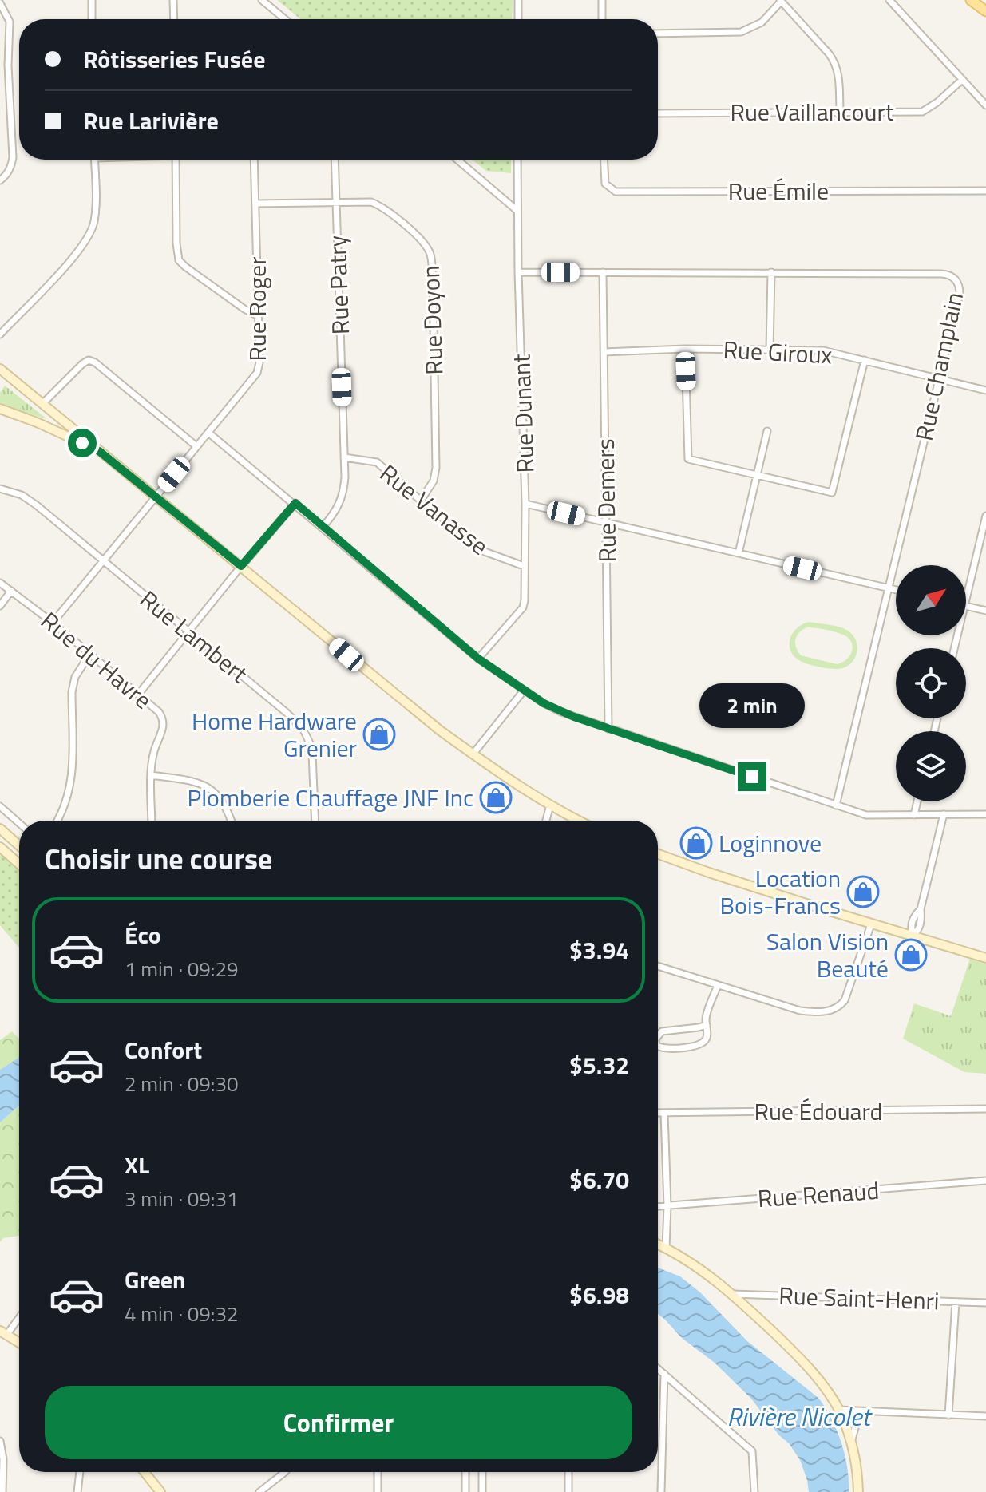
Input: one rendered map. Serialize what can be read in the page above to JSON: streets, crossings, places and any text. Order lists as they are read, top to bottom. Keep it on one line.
{"streets":{"street":["Rue Vaillancourt","Rue Émile","Rue Patry","Rue Roger","Rue Doyon","Rue Giroux","Rue Champlain","Rue Dunant","Rue Demers","Rue Vanasse","Rue Lambert","Rue du Havre","Rue Édouard","Rue Renaud","Rue Saint-Henri"]},"crossings":[["Rue Patry","Rue Doyon"],["Rue Patry","Rue Vanasse"],["Rue Roger","Rue Doyon"],["Rue Roger","Rue Lambert"],["Rue Roger","Rue du Havre"],["Rue Doyon","Rue Vanasse"],["Rue Giroux","Rue Champlain"],["Rue Giroux","Rue Demers"],["Rue Champlain","Rue Dunant"],["Rue Champlain","Rue Demers"],["Rue Dunant","Rue Vanasse"]],"water":["Rivière Nicolet"],"places":{"shop":["Home Hardware Grenier","Plomberie Chauffage JNF Inc","Loginnove","Location Bois-Francs","Salon Vision Beauté"]},"north":"top right","page":{"banner":["Rôtisseries Fusée","Rue Larivière"],"bubble":"2 min","heading":"Choisir une course","list":[{"name":"Éco","note":"1 min · 09:29","value":"$3.94"},{"name":"Confort","note":"2 min · 09:30","value":"$5.32"},{"name":"XL","note":"3 min · 09:31","value":"$6.70"},{"name":"Green","note":"4 min · 09:32","value":"$6.98"}],"buttons":"Confirmer"}}
